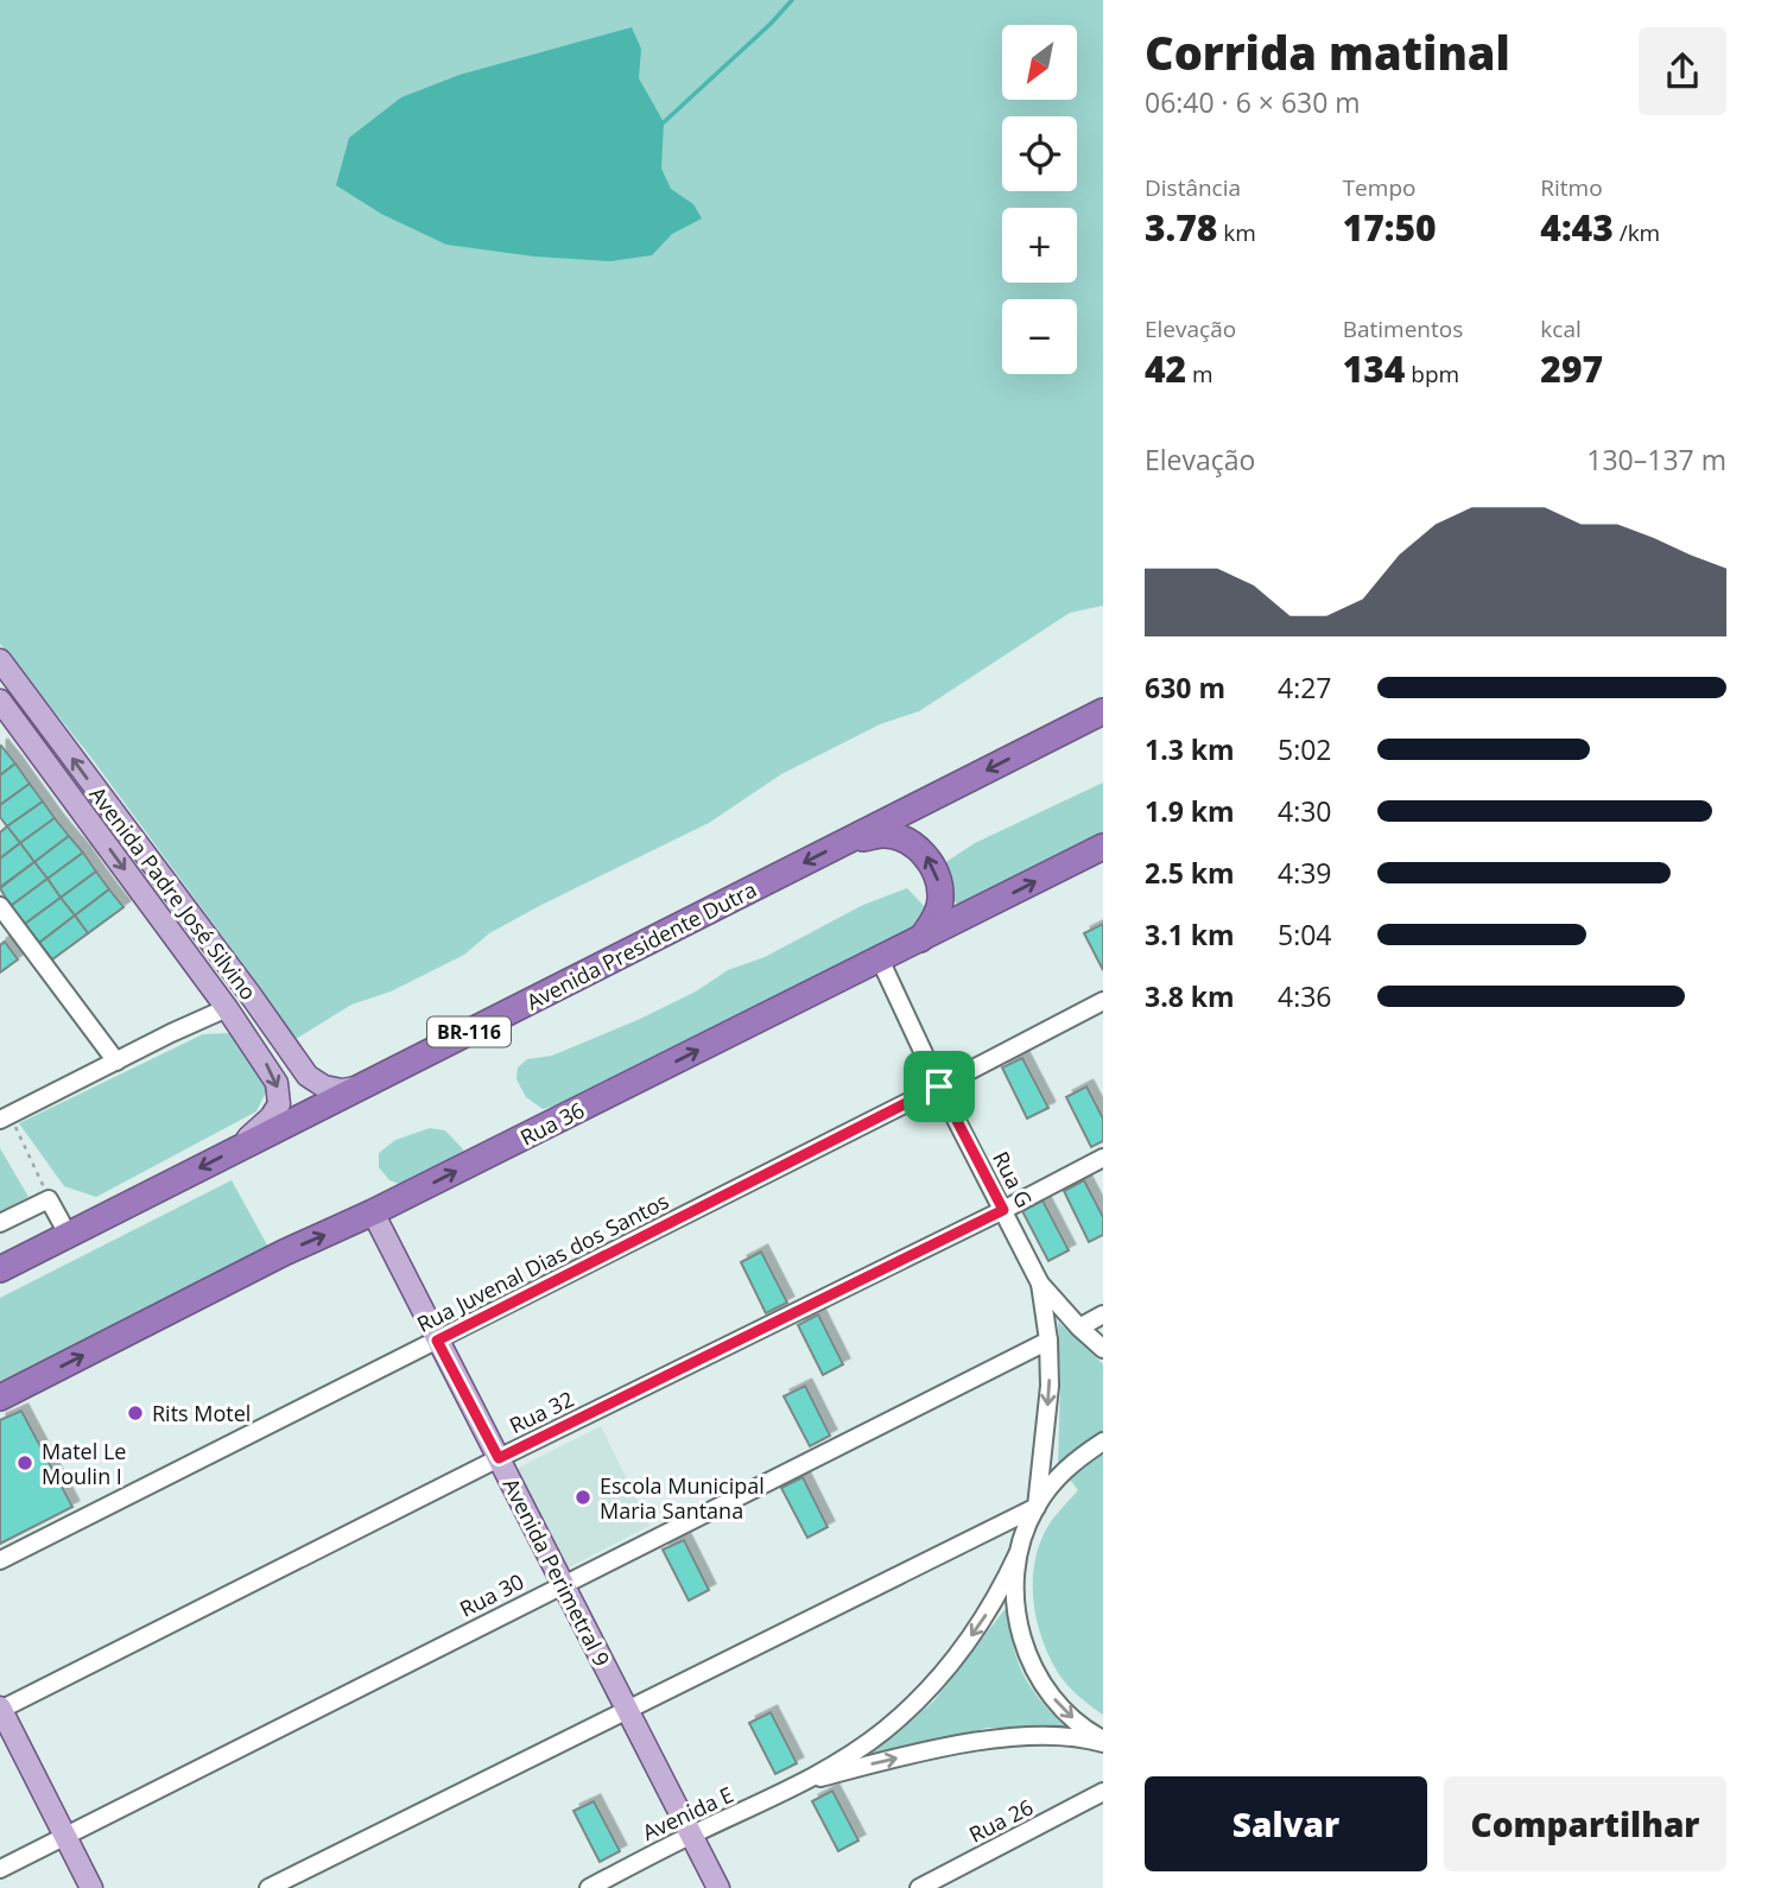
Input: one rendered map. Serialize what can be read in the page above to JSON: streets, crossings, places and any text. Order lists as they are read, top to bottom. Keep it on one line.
{"streets":{"highway":["Avenida Presidente Dutra","BR-116","Rua 36"],"main road":["Avenida Padre José Silvino","Avenida Perimetral 9"],"street":["Rua G","Rua Juvenal Dias dos Santos","Rua 32","Rua 30","Avenida E","Rua 26"]},"crossings":[["Avenida Padre José Silvino","Avenida Presidente Dutra"],["Rua 36","Rua G"],["Rua 36","Avenida Perimetral 9"],["Rua G","Rua Juvenal Dias dos Santos"],["Rua G","Rua 32"],["Rua Juvenal Dias dos Santos","Avenida Perimetral 9"],["Rua 32","Avenida Perimetral 9"],["Avenida Perimetral 9","Rua 30"],["Avenida Perimetral 9","Avenida E"]],"one_way":["Avenida Presidente Dutra","Rua 36"],"places":["Rits Motel","Matel Le Moulin I","Escola Municipal Maria Santana"],"north":"bottom left","page":{"heading":["Corrida matinal","06:40 · 6 × 630 m"],"map_buttons":["+","−"],"stats":[["Distância","3.78 km"],["Tempo","17:50"],["Ritmo","4:43 /km"],["Elevação","42 m"],["Batimentos","134 bpm"],["kcal","297"]],"chart":["Elevação","130–137 m"],"list":[{"name":"630 m","note":"4:27"},{"name":"1.3 km","note":"5:02"},{"name":"1.9 km","note":"4:30"},{"name":"2.5 km","note":"4:39"},{"name":"3.1 km","note":"5:04"},{"name":"3.8 km","note":"4:36"}],"buttons":["Salvar","Compartilhar"]}}
